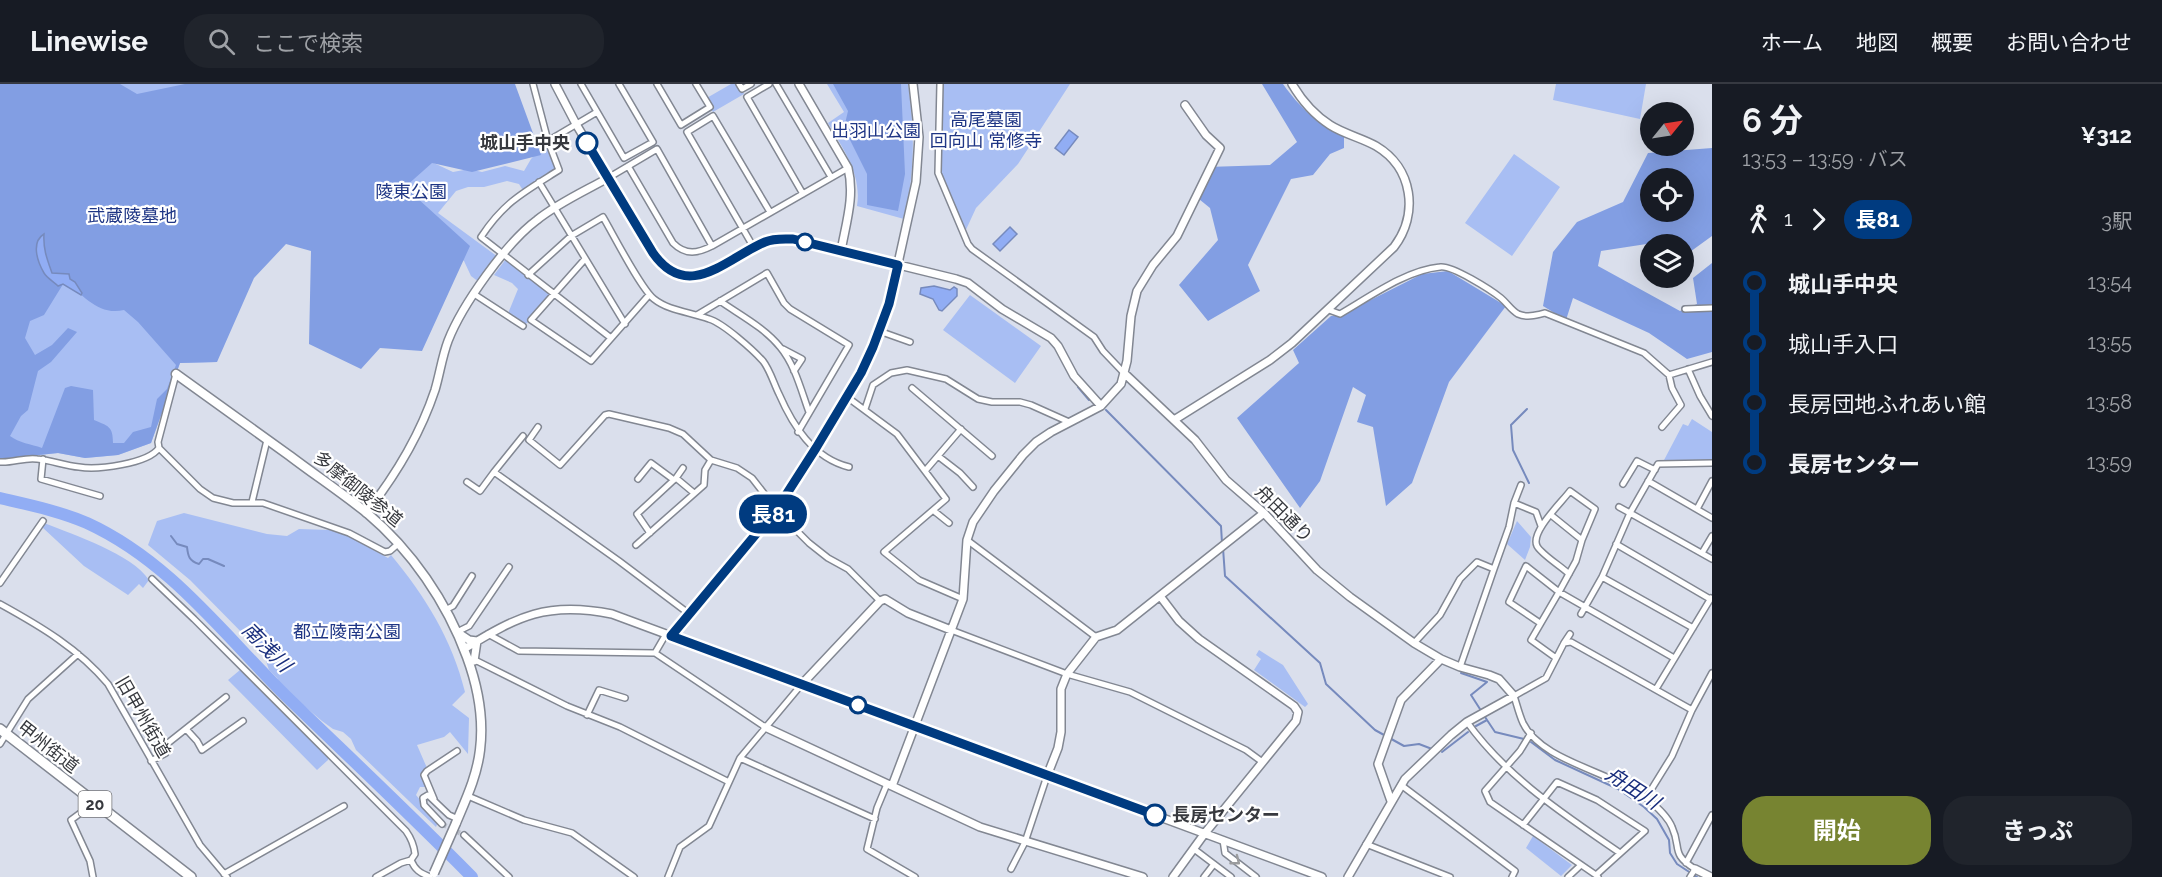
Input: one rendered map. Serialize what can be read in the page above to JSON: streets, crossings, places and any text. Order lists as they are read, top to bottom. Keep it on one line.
{"streets":{"highway":["甲州街道","20"],"main road":["多摩御陵参道"],"street":["舟田通り","旧甲州街道"]},"water":["南浅川","舟田川"],"parks":["高尾墓園 回向山 常修寺","出羽山公園","陵東公園","武蔵陵墓地","都立陵南公園"],"places":["城山手中央","長房センター"],"lines":["bus line 長81"],"north":"top right","page":{"header":"Linewise","search":"ここで検索","nav":["ホーム","地図","概要","お問い合わせ"],"on_map":"長81","heading":["6 分","13:53 – 13:59 · バス","¥312"],"legs":["1","長81","3駅"],"list":[{"name":"城山手中央","value":"13:54"},{"name":"城山手入口","value":"13:55"},{"name":"長房団地ふれあい館","value":"13:58"},{"name":"長房センター","value":"13:59"}],"buttons":["開始","きっぷ"]}}
